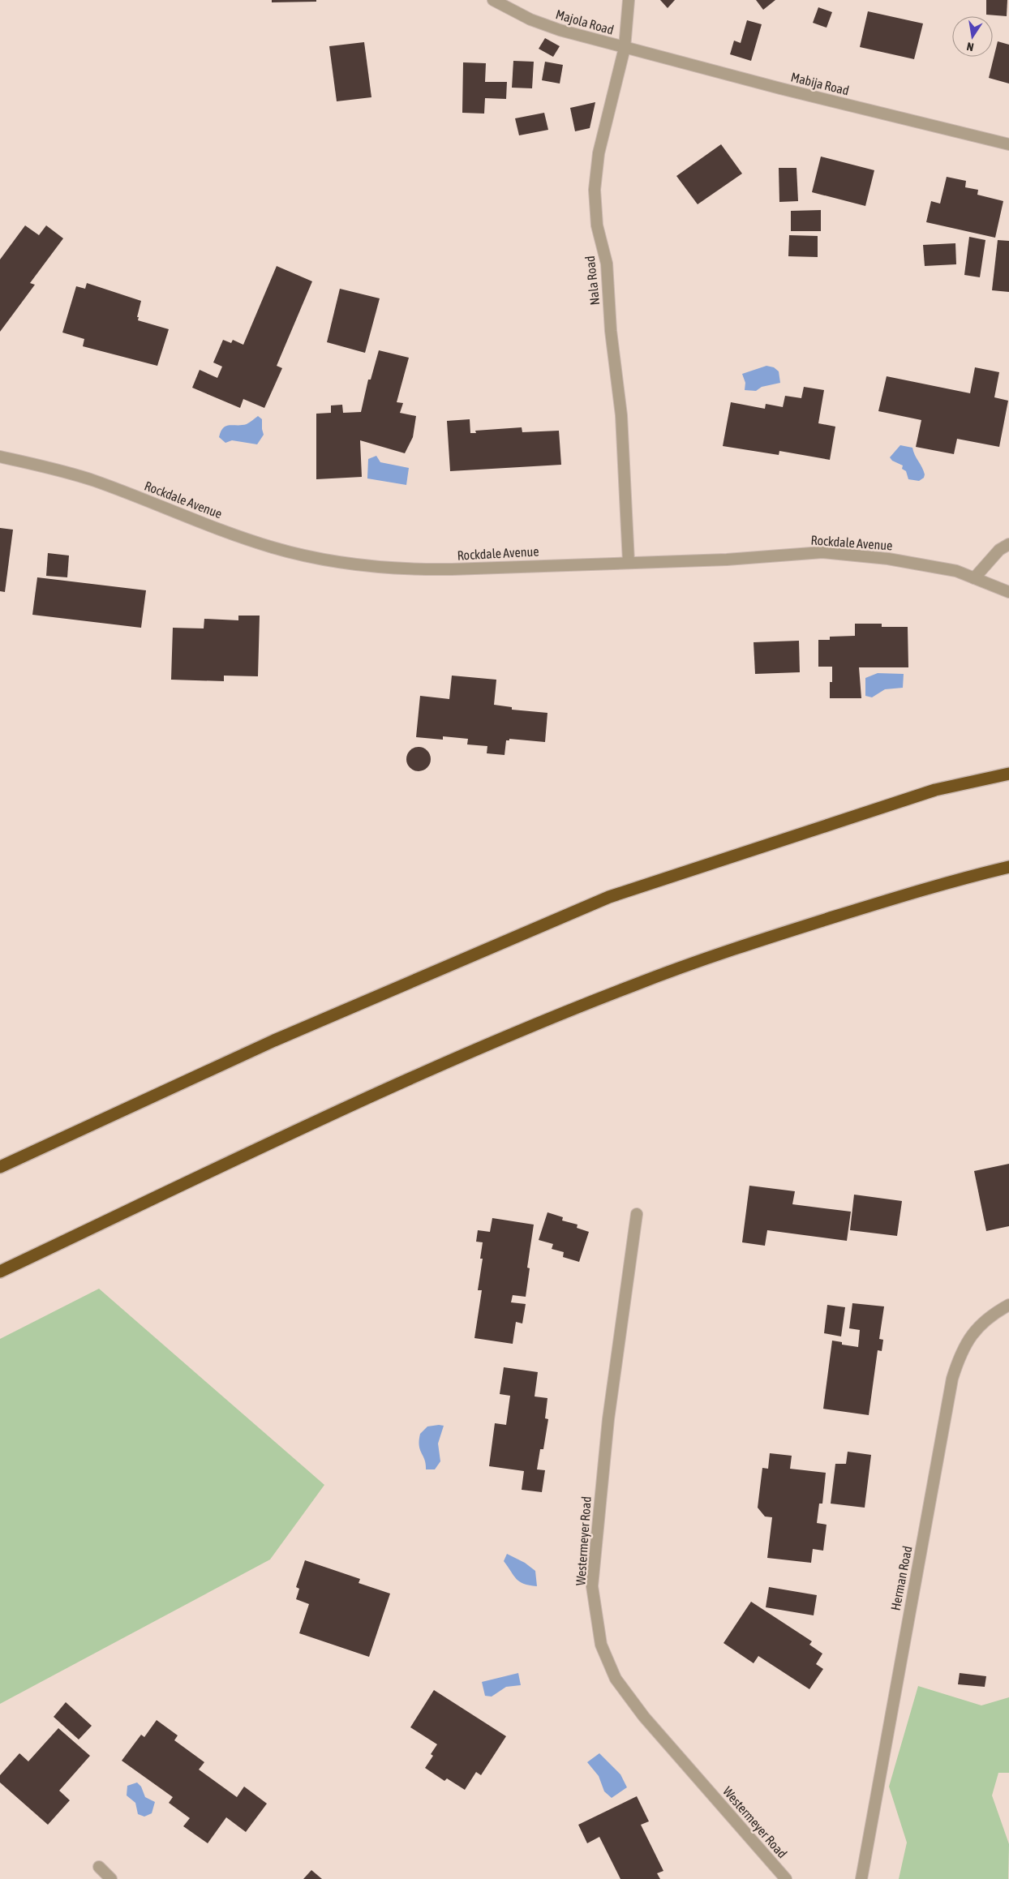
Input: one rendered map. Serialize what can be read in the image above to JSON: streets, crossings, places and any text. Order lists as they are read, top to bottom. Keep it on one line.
{"streets":{"street":["Majola Road","Mabija Road","Nala Road","Rockdale Avenue","Westermeyer Road","Herman Road"]},"crossings":[["Majola Road","Mabija Road"],["Majola Road","Nala Road"],["Mabija Road","Nala Road"],["Nala Road","Rockdale Avenue"]],"north":"bottom"}
